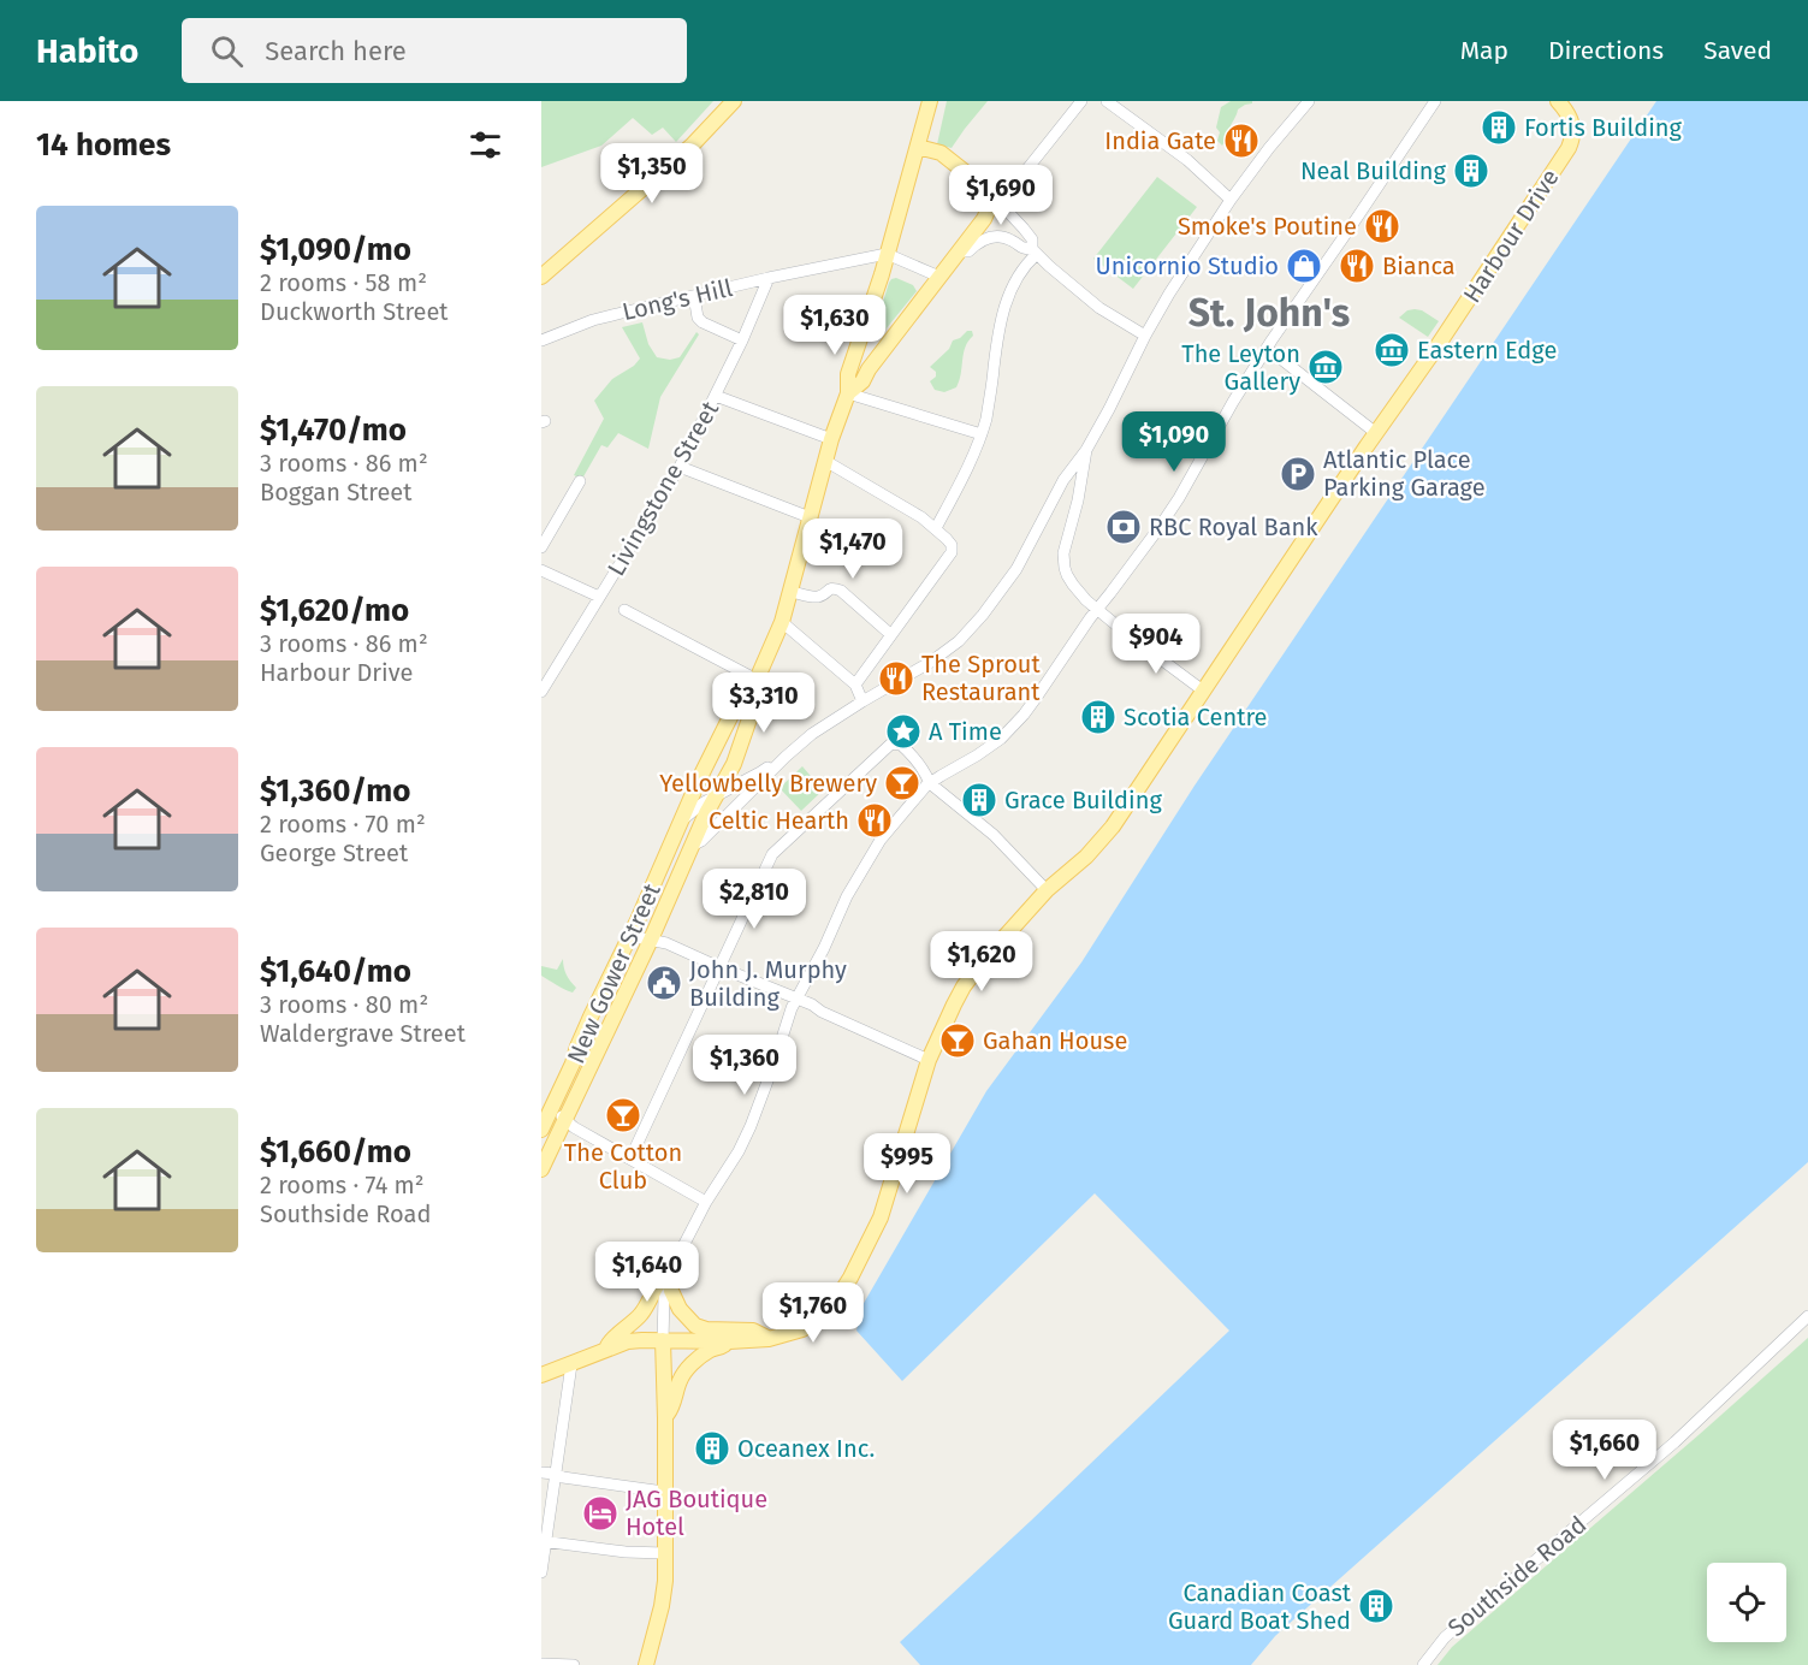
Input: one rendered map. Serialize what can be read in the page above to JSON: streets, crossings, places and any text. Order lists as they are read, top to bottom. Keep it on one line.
{"streets":{"main road":["Harbour Drive","New Gower Street"],"street":["Long's Hill","Livingstone Street","Southside Road"]},"crossings":[["Long's Hill","Livingstone Street"]],"districts":["St. John's"],"places":{"building":["Fortis Building","Neal Building","Scotia Centre","Grace Building","Oceanex Inc.","Canadian Coast Guard Boat Shed"],"restaurant":["India Gate","Smoke's Poutine","Bianca","The Sprout Restaurant","Celtic Hearth"],"shop":["Unicornio Studio"],"museum":["Eastern Edge","The Leyton Gallery"],"parking":["Atlantic Place Parking Garage"],"bank":["RBC Royal Bank"],"place":["A Time"],"bar":["Yellowbelly Brewery","Gahan House","The Cotton Club"],"public building":["John J. Murphy Building"],"hotel":["JAG Boutique Hotel"]},"page":{"header":"Habito","search":"Search here","nav":["Map","Directions","Saved"],"heading":"14 homes","price":["$1,350","$1,690","$1,630","$1,090","$1,470","$904","$3,310","$2,810","$1,620","$1,360","$995","$1,640","$1,760","$1,660"],"list":[{"name":"$1,090/mo","note":"2 rooms · 58 m² · Duckworth Street"},{"name":"$1,470/mo","note":"3 rooms · 86 m² · Boggan Street"},{"name":"$1,620/mo","note":"3 rooms · 86 m² · Harbour Drive"},{"name":"$1,360/mo","note":"2 rooms · 70 m² · George Street"},{"name":"$1,640/mo","note":"3 rooms · 80 m² · Waldergrave Street"},{"name":"$1,660/mo","note":"2 rooms · 74 m² · Southside Road"}]}}
